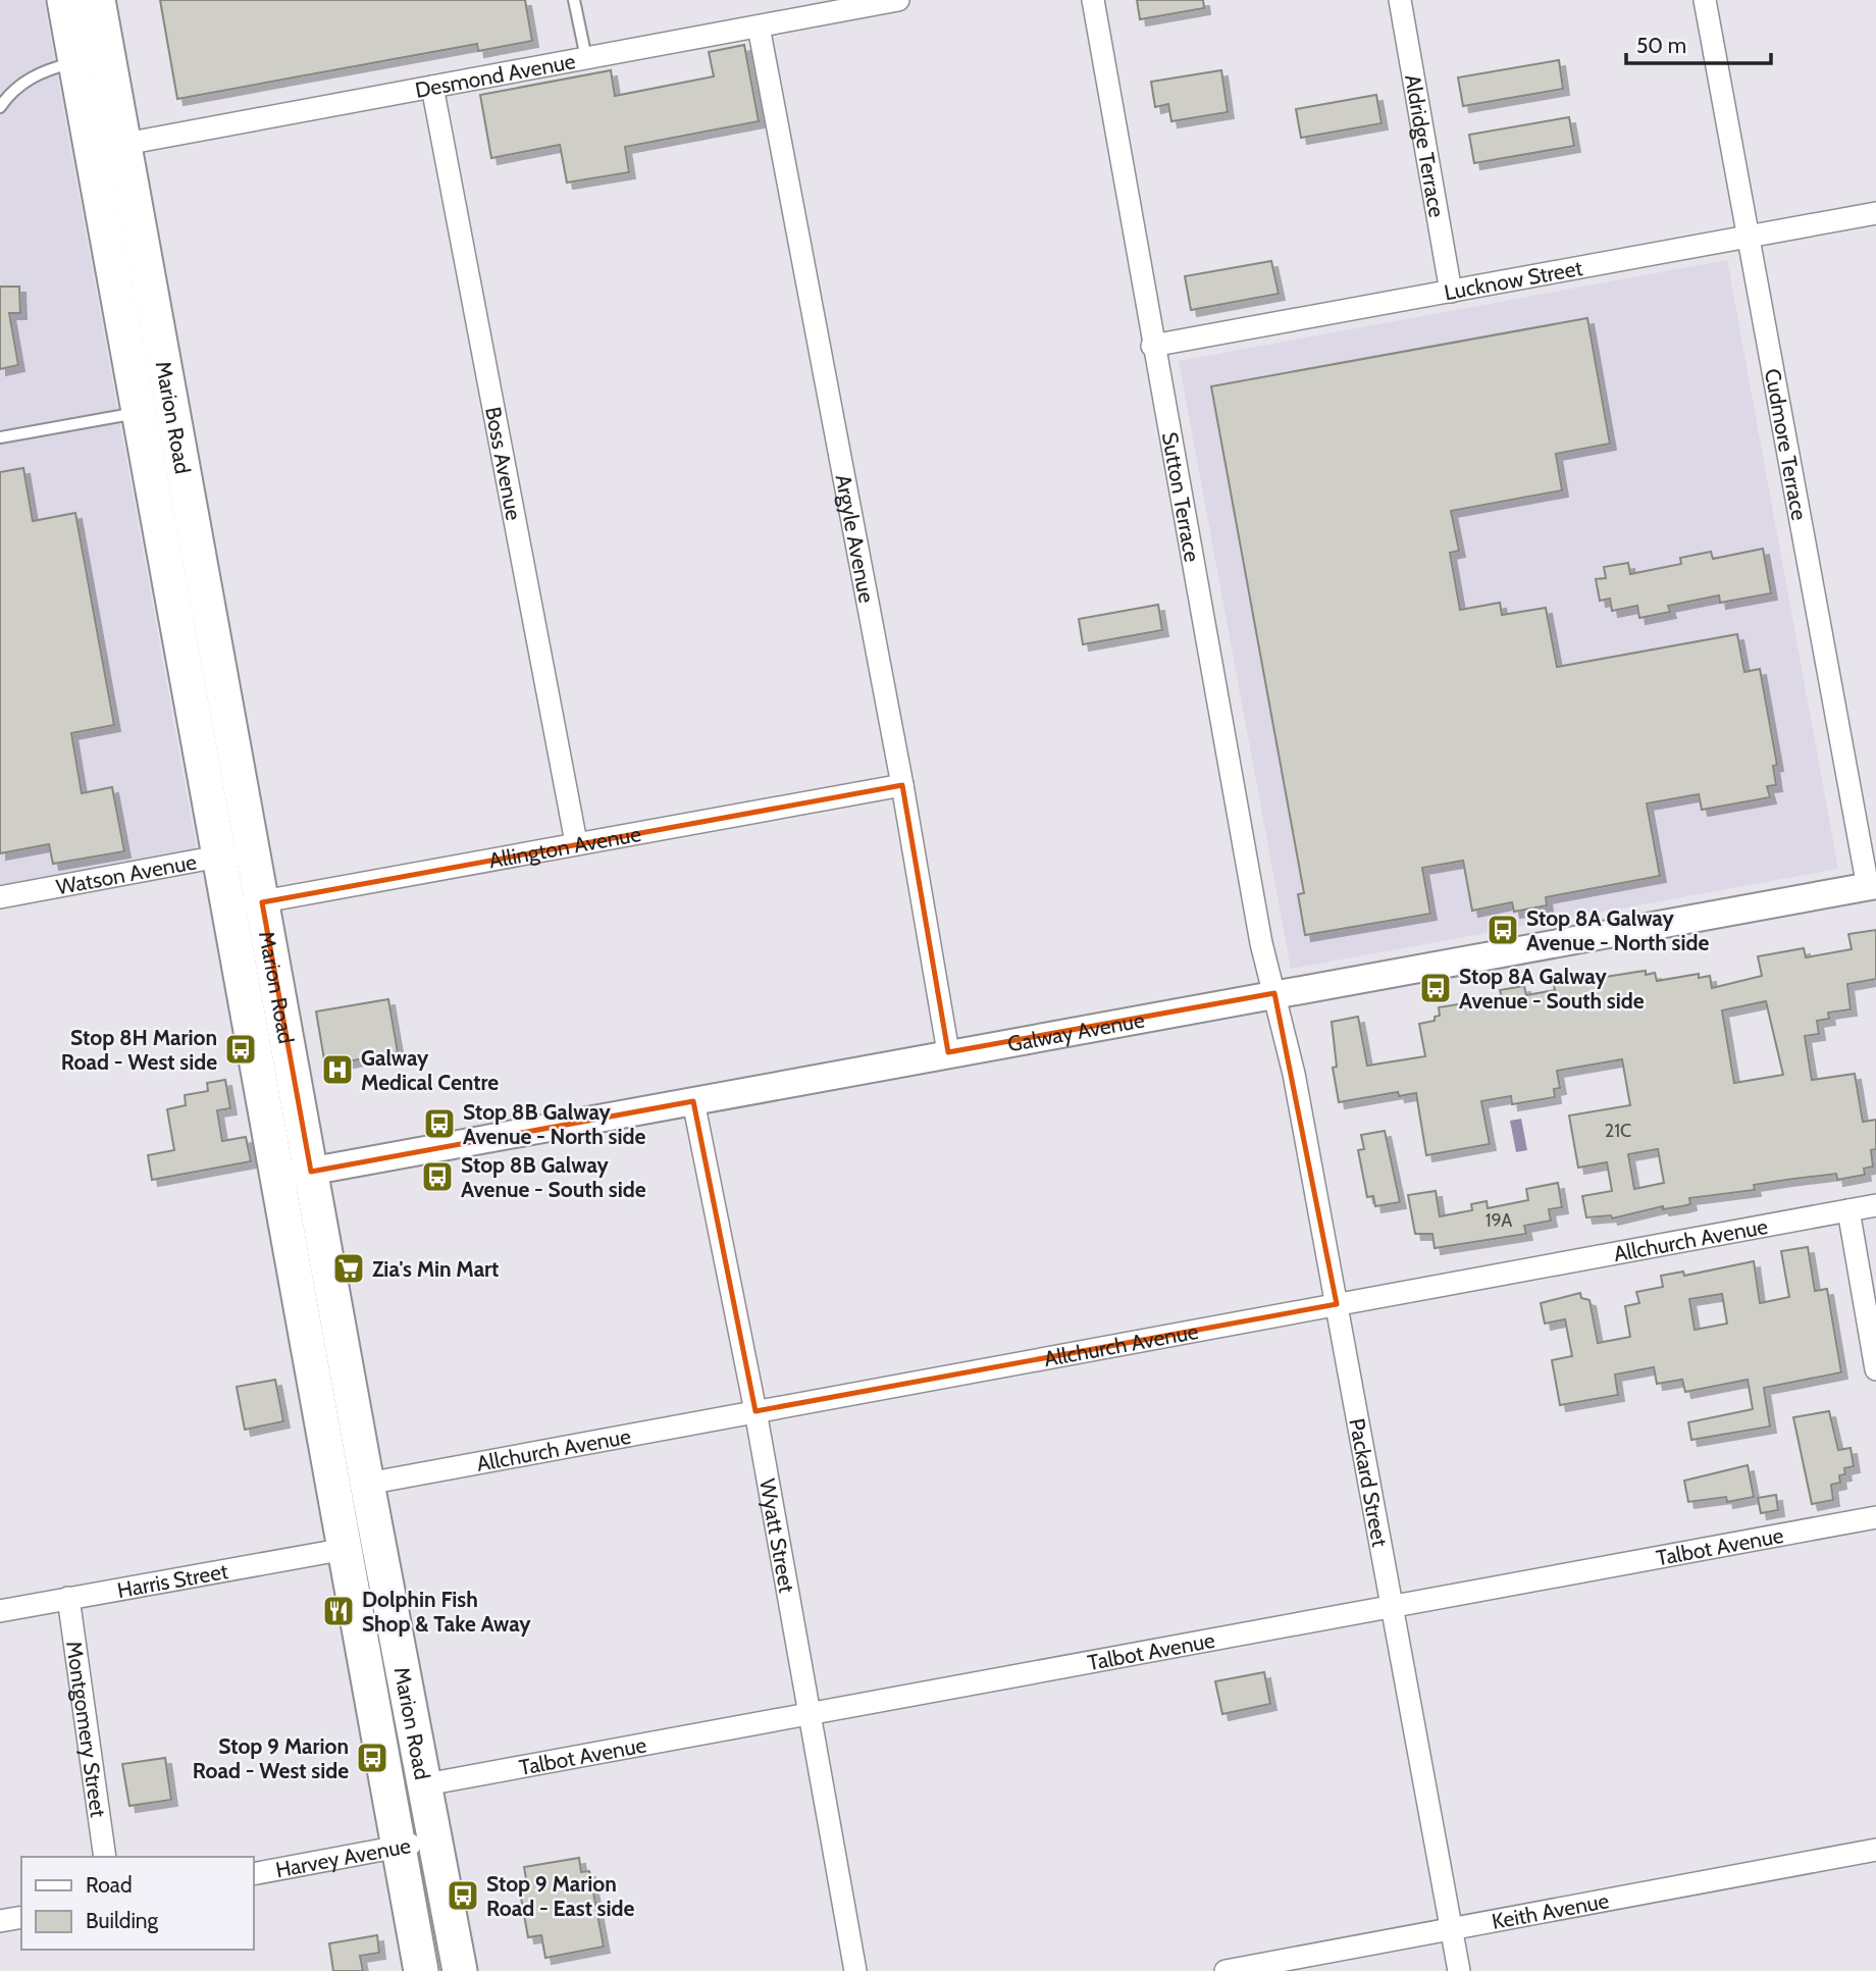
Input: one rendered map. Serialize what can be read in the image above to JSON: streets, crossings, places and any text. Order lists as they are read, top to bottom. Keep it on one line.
{"streets":{"main road":["Marion Road"],"street":["Desmond Avenue","Aldridge Terrace","Lucknow Street","Cudmore Terrace","Boss Avenue","Sutton Terrace","Argyle Avenue","Allington Avenue","Watson Avenue","Galway Avenue","Allchurch Avenue","Packard Street","Wyatt Street","Talbot Avenue","Harris Street","Montgomery Street","Harvey Avenue","Keith Avenue"]},"crossings":[["Desmond Avenue","Marion Road"],["Desmond Avenue","Boss Avenue"],["Desmond Avenue","Argyle Avenue"],["Aldridge Terrace","Lucknow Street"],["Lucknow Street","Cudmore Terrace"],["Lucknow Street","Sutton Terrace"],["Marion Road","Allington Avenue"],["Marion Road","Watson Avenue"],["Marion Road","Galway Avenue"],["Marion Road","Allchurch Avenue"],["Marion Road","Talbot Avenue"],["Marion Road","Harris Street"],["Marion Road","Harvey Avenue"],["Cudmore Terrace","Galway Avenue"],["Boss Avenue","Allington Avenue"],["Sutton Terrace","Galway Avenue"],["Sutton Terrace","Packard Street"],["Argyle Avenue","Allington Avenue"],["Argyle Avenue","Galway Avenue"],["Galway Avenue","Packard Street"],["Galway Avenue","Wyatt Street"],["Allchurch Avenue","Packard Street"],["Allchurch Avenue","Wyatt Street"],["Packard Street","Talbot Avenue"],["Packard Street","Keith Avenue"],["Wyatt Street","Talbot Avenue"],["Harris Street","Montgomery Street"]],"places":{"bus stop":["Stop 8A Galway Avenue - North side","Stop 8A Galway Avenue - South side","Stop 8H Marion Road - West side","Stop 8B Galway Avenue - North side","Stop 8B Galway Avenue - South side","Stop 9 Marion Road - West side","Stop 9 Marion Road - East side"],"hospital":["Galway Medical Centre"],"supermarket":["Zia's Min Mart"],"restaurant":["Dolphin Fish Shop & Take Away"]},"house_numbers":["21C","19A"],"legend":["Road","Building"],"scale_bar":"50 m"}
